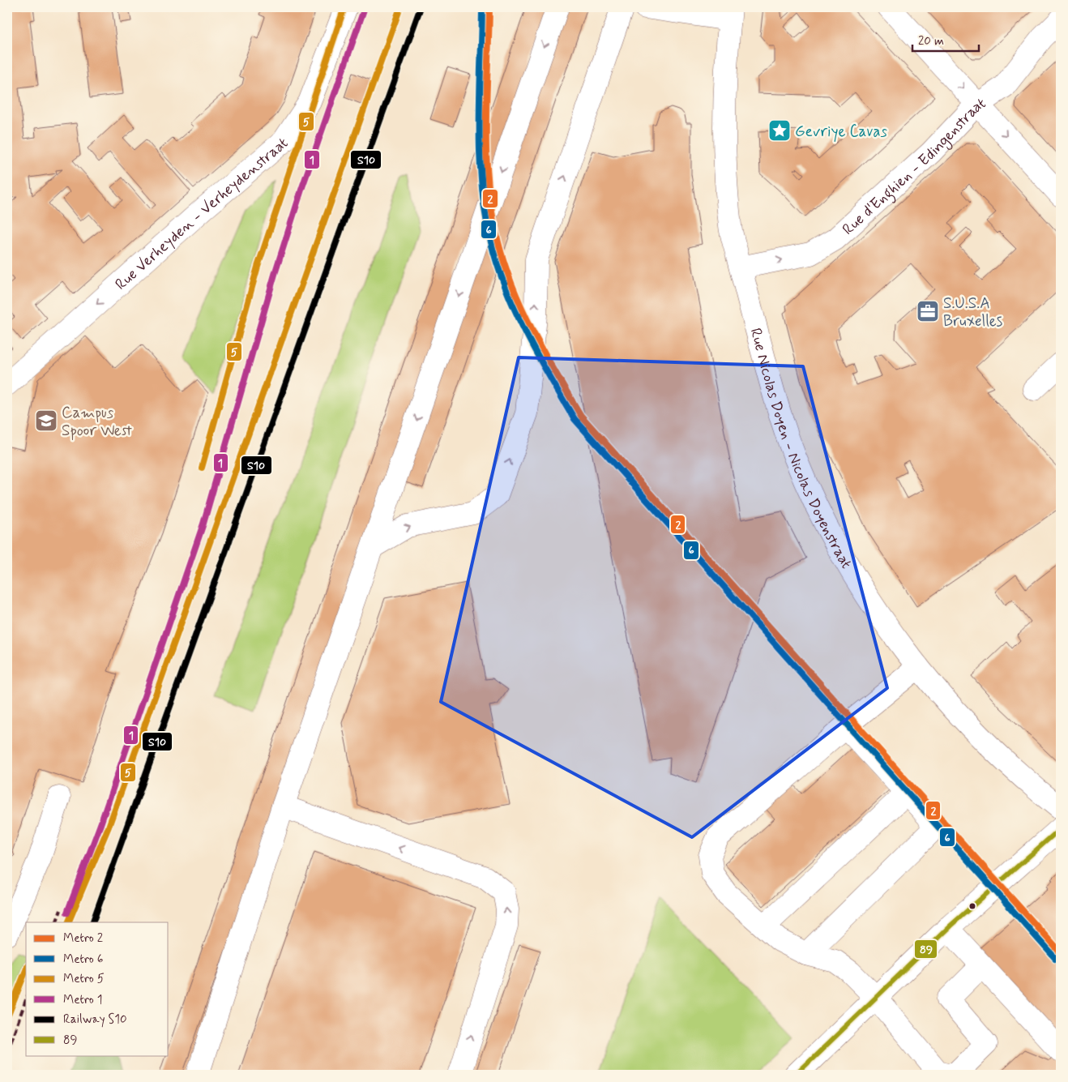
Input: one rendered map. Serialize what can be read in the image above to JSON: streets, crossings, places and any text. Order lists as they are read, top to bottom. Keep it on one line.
{"streets":{"street":["Rue d'Enghien - Edingenstraat","Rue Verheyden - Verheydenstraat","Rue Nicolas Doyen - Nicolas Doyenstraat"]},"crossings":[["Rue d'Enghien - Edingenstraat","Rue Nicolas Doyen - Nicolas Doyenstraat"]],"one_way":["Rue d'Enghien - Edingenstraat","Rue Verheyden - Verheydenstraat"],"places":{"place":["Gevriye Cavas"],"office":["S.U.S.A Bruxelles"],"school or university":["Campus Spoor West"]},"lines":["metro line 2","metro line 6","metro line 5","rail line S10","metro line 1","transit line 89"],"legend":["Metro 2","Metro 6","Metro 5","Metro 1","Railway S10","89"],"scale_bar":"20 m"}
